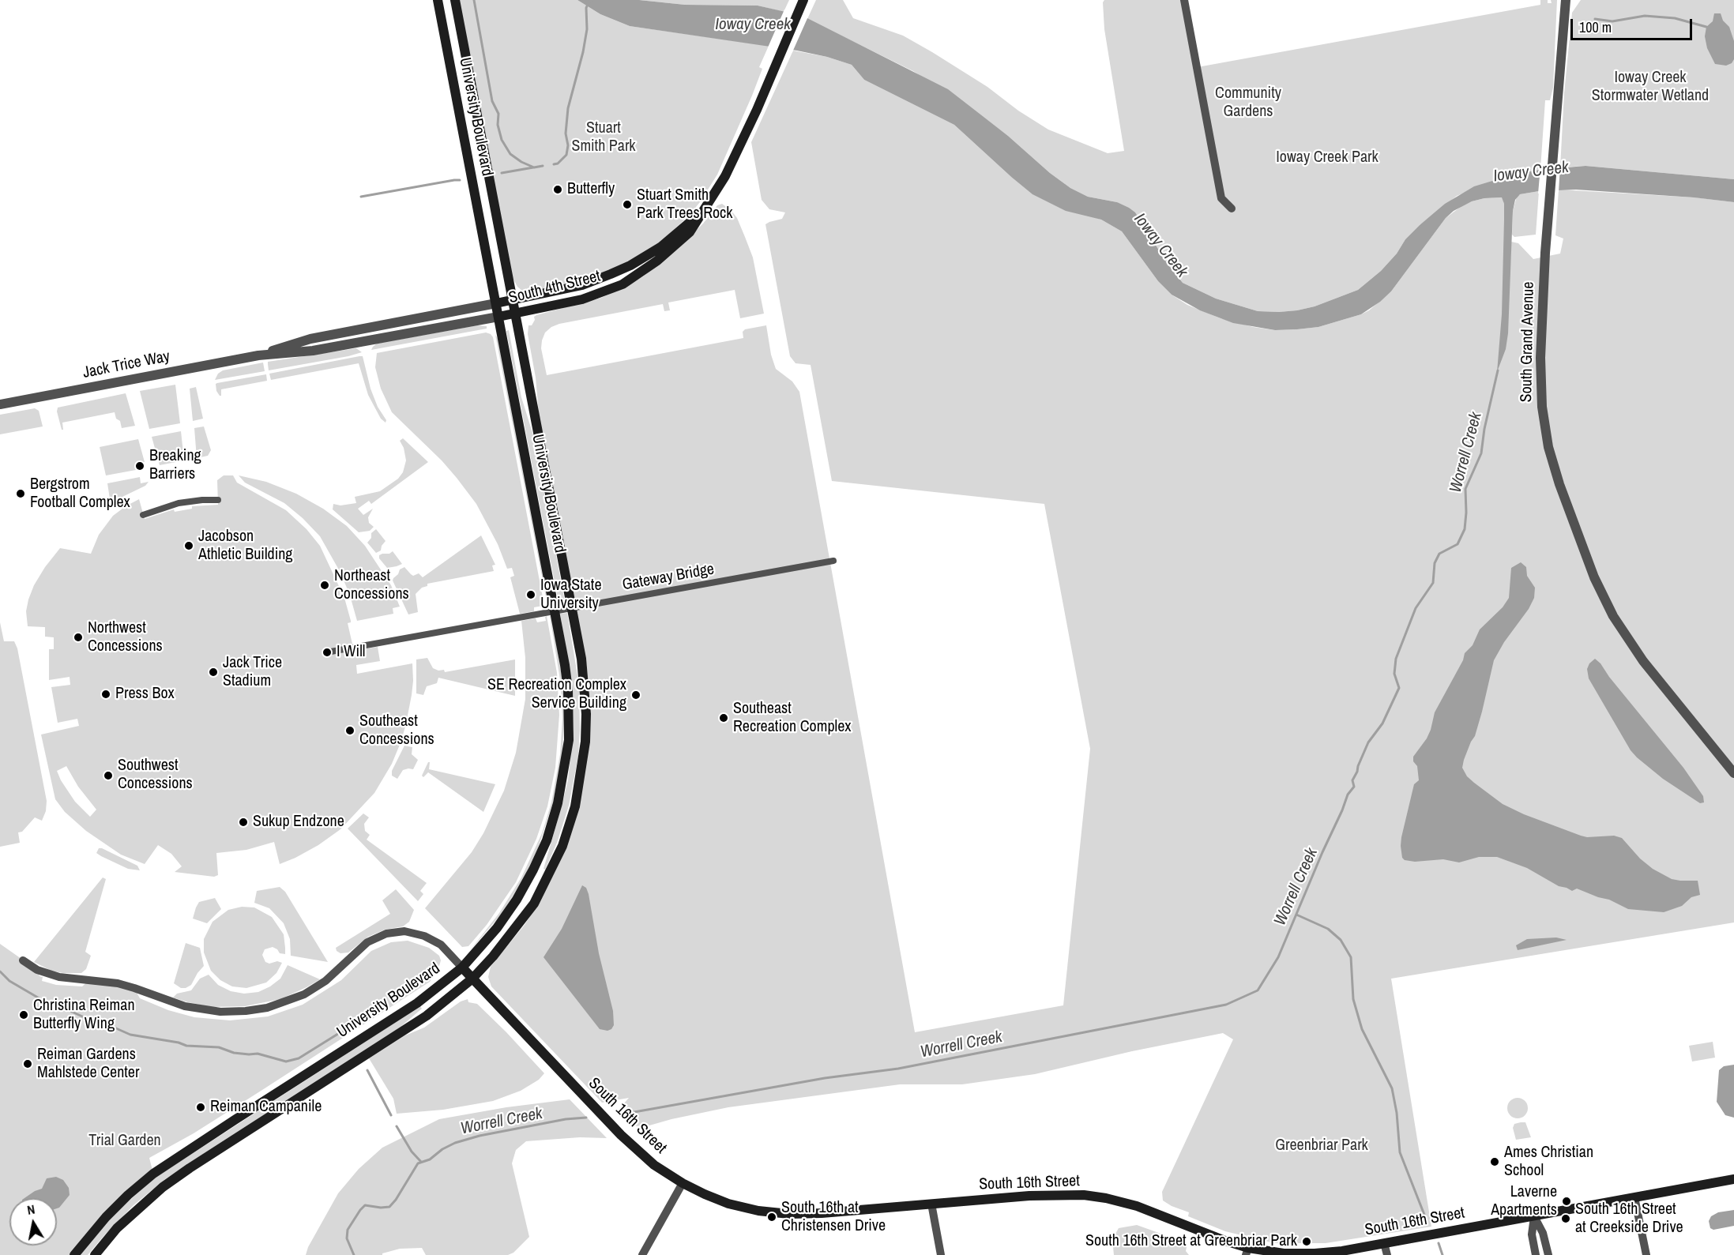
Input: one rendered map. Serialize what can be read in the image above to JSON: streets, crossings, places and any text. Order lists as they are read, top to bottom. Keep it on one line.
{"streets":{"main road":["University Boulevard","South 4th Street","South 16th Street"],"street":["South Grand Avenue","Jack Trice Way","Gateway Bridge"]},"crossings":[["University Boulevard","South 4th Street"],["University Boulevard","Jack Trice Way"],["University Boulevard","South 16th Street"],["South 4th Street","Jack Trice Way"]],"water":["Ioway Creek","Worrell Creek"],"parks":["Ioway Creek Stormwater Wetland","Community Gardens","Stuart Smith Park","Ioway Creek Park","Trial Garden","Greenbriar Park"],"places":["Butterfly","Stuart Smith Park Trees Rock","Breaking Barriers","Bergstrom Football Complex","Jacobson Athletic Building","Northeast Concessions","Iowa State University","Northwest Concessions","I Will","Jack Trice Stadium","Press Box","SE Recreation Complex Service Building","Southeast Recreation Complex","Southeast Concessions","Southwest Concessions","Sukup Endzone","Christina Reiman Butterfly Wing","Reiman Gardens Mahlstede Center","Reiman Campanile","Ames Christian School","Laverne Apartments","South 16th at Christensen Drive","South 16th Street at Creekside Drive","South 16th Street at Greenbriar Park"],"scale_bar":"100 m","north":"top"}
